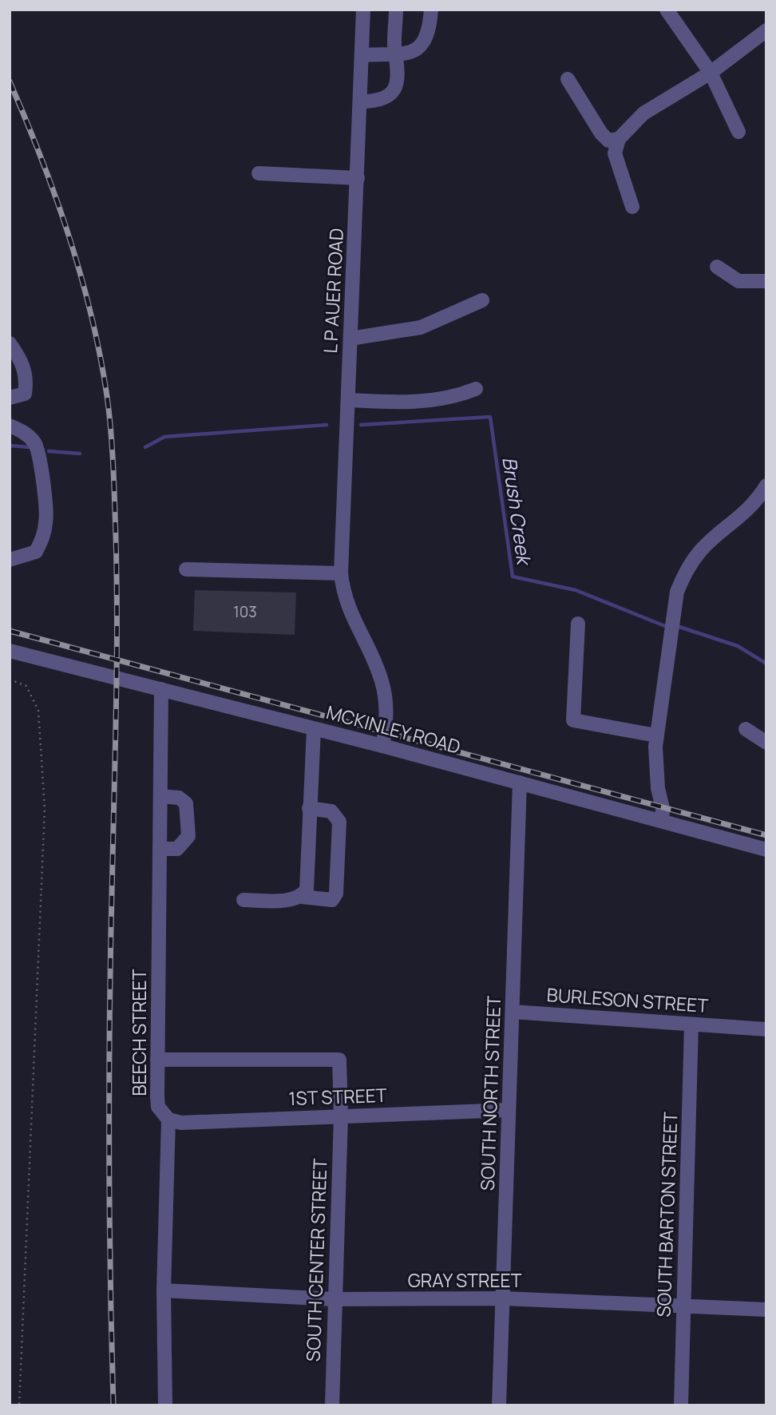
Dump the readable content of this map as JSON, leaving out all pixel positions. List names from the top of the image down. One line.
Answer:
{"streets":{"street":["L P AUER ROAD","MCKINLEY ROAD","BURLESON STREET","BEECH STREET","SOUTH NORTH STREET","1ST STREET","SOUTH BARTON STREET","SOUTH CENTER STREET","GRAY STREET"]},"crossings":[["L P AUER ROAD","MCKINLEY ROAD"],["MCKINLEY ROAD","BEECH STREET"],["MCKINLEY ROAD","SOUTH NORTH STREET"],["BURLESON STREET","SOUTH NORTH STREET"],["BURLESON STREET","SOUTH BARTON STREET"],["BEECH STREET","1ST STREET"],["BEECH STREET","SOUTH CENTER STREET"],["BEECH STREET","GRAY STREET"],["SOUTH NORTH STREET","1ST STREET"],["SOUTH NORTH STREET","GRAY STREET"],["1ST STREET","SOUTH CENTER STREET"],["SOUTH BARTON STREET","GRAY STREET"],["SOUTH CENTER STREET","GRAY STREET"]],"water":["Brush Creek"],"house_numbers":["103"]}
